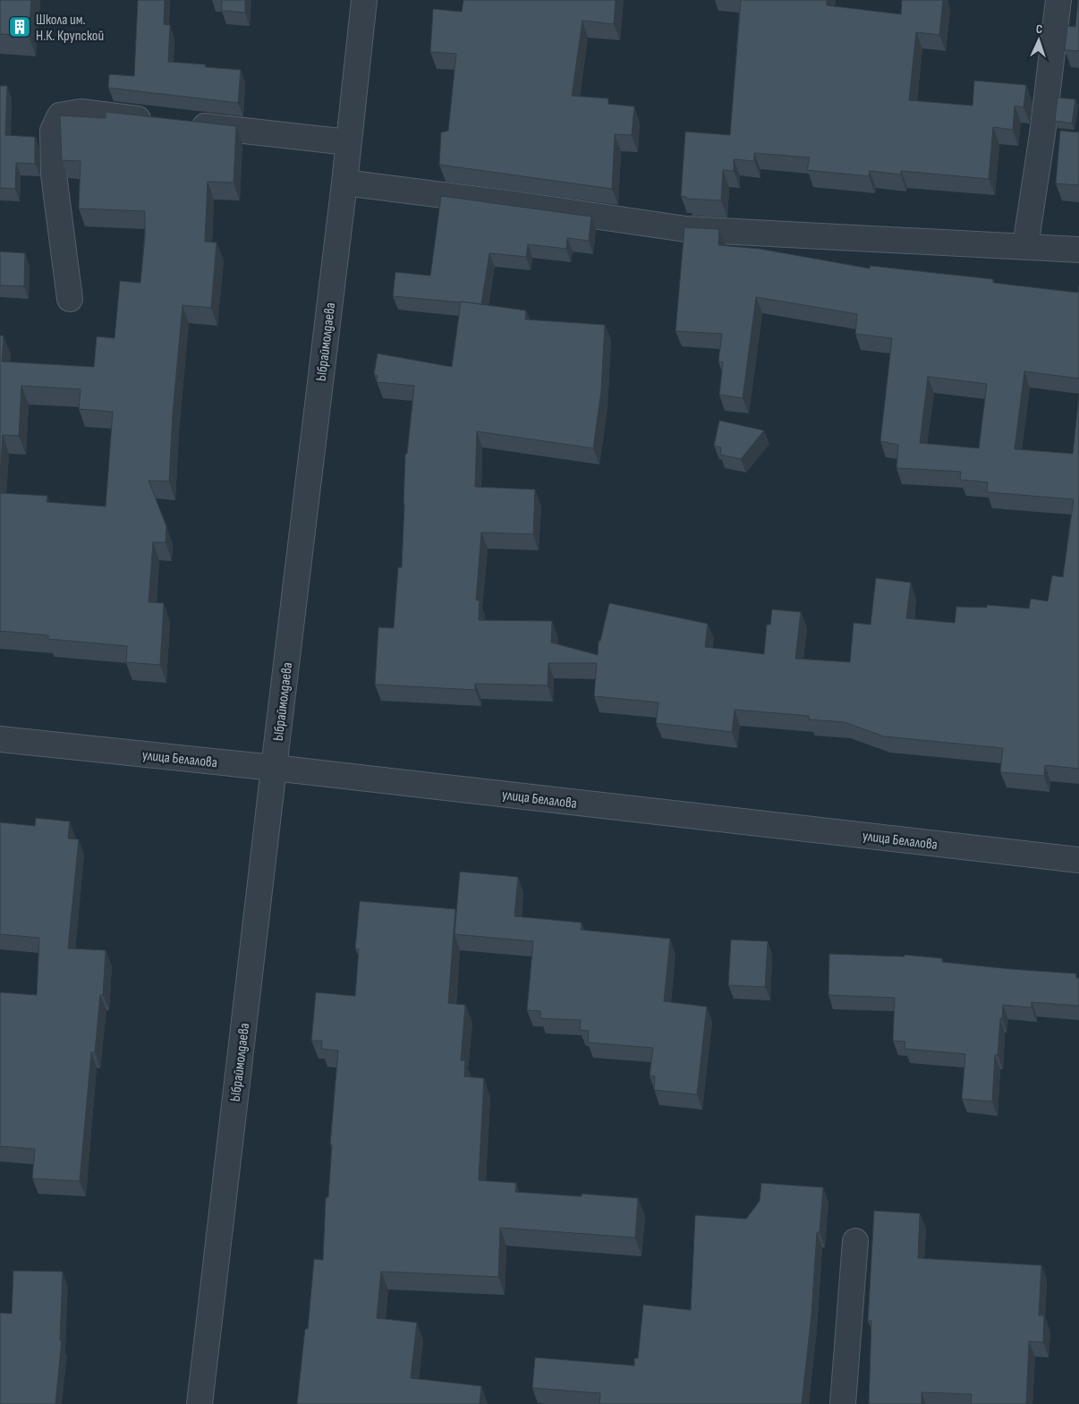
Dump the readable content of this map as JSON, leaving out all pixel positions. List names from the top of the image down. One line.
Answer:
{"streets":{"street":["Ыбраймолдаева","улица Белалова"]},"crossings":[["Ыбраймолдаева","улица Белалова"]],"places":{"building":["Школа им. Н.К. Крупской"]},"north":"top"}
